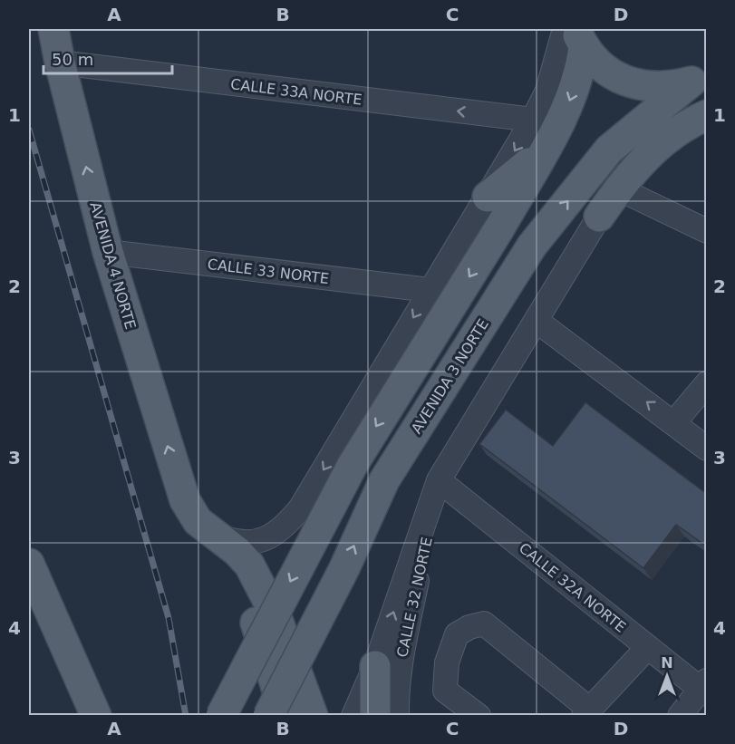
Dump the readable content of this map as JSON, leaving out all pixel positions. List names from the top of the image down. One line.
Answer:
{"streets":{"main road":["AVENIDA 4 NORTE","AVENIDA 3 NORTE"],"street":["CALLE 33A NORTE","CALLE 33 NORTE","CALLE 32A NORTE","CALLE 32 NORTE"]},"crossings":[["CALLE 33A NORTE","AVENIDA 4 NORTE"],["AVENIDA 4 NORTE","CALLE 33 NORTE"],["CALLE 32A NORTE","CALLE 32 NORTE"]],"one_way":["CALLE 33A NORTE","AVENIDA 4 NORTE"],"scale_bar":"50 m","north":"top","grid":{"columns":["A","B","C","D"],"rows":["1","2","3","4"]}}
